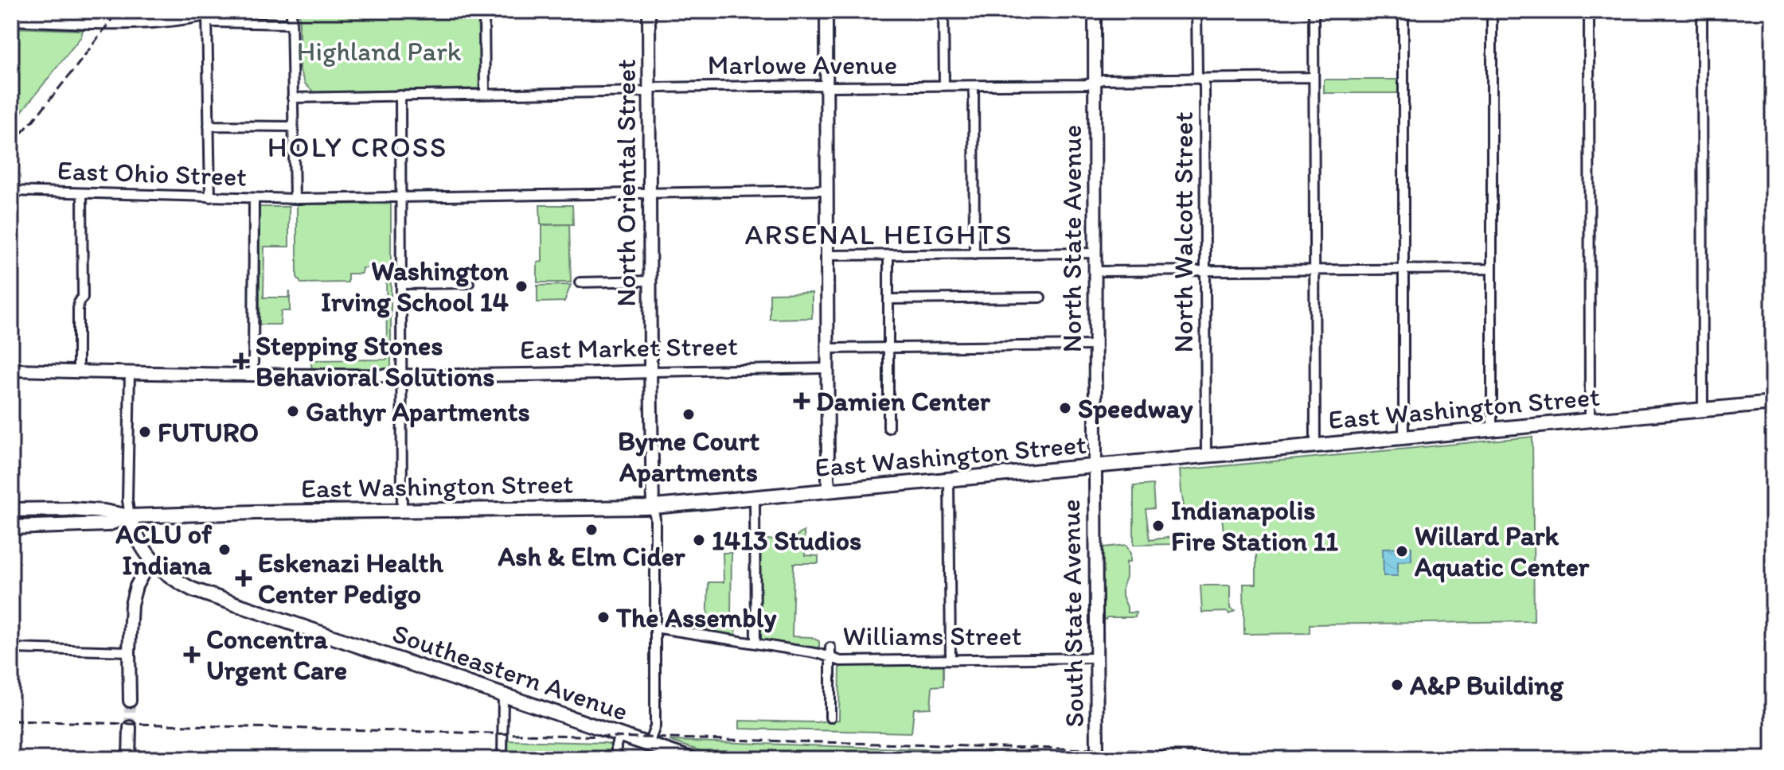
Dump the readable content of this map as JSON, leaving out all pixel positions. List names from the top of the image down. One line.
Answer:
{"streets":{"main road":["East Washington Street","Southeastern Avenue"],"street":["Marlowe Avenue","East Ohio Street","North Oriental Street","North Walcott Street","North State Avenue","East Market Street","South State Avenue","Williams Street"]},"crossings":[["Marlowe Avenue","North Oriental Street"],["Marlowe Avenue","North Walcott Street"],["Marlowe Avenue","North State Avenue"],["East Ohio Street","North Oriental Street"],["North Oriental Street","East Market Street"],["North Oriental Street","East Washington Street"],["North Walcott Street","East Washington Street"],["North State Avenue","East Washington Street"],["North State Avenue","South State Avenue"],["East Washington Street","South State Avenue"],["East Washington Street","Southeastern Avenue"],["South State Avenue","Williams Street"]],"districts":["HOLY CROSS","ARSENAL HEIGHTS"],"parks":["Highland Park"],"places":{"other":["Washington Irving School 14","Speedway","Gathyr Apartments","Byrne Court Apartments","FUTURO","Indianapolis Fire Station 11","Ash & Elm Cider","1413 Studios","ACLU of Indiana","Willard Park Aquatic Center","The Assembly","A&P Building"],"health":["Stepping Stones Behavioral Solutions","Damien Center","Eskenazi Health Center Pedigo","Concentra Urgent Care"]}}
